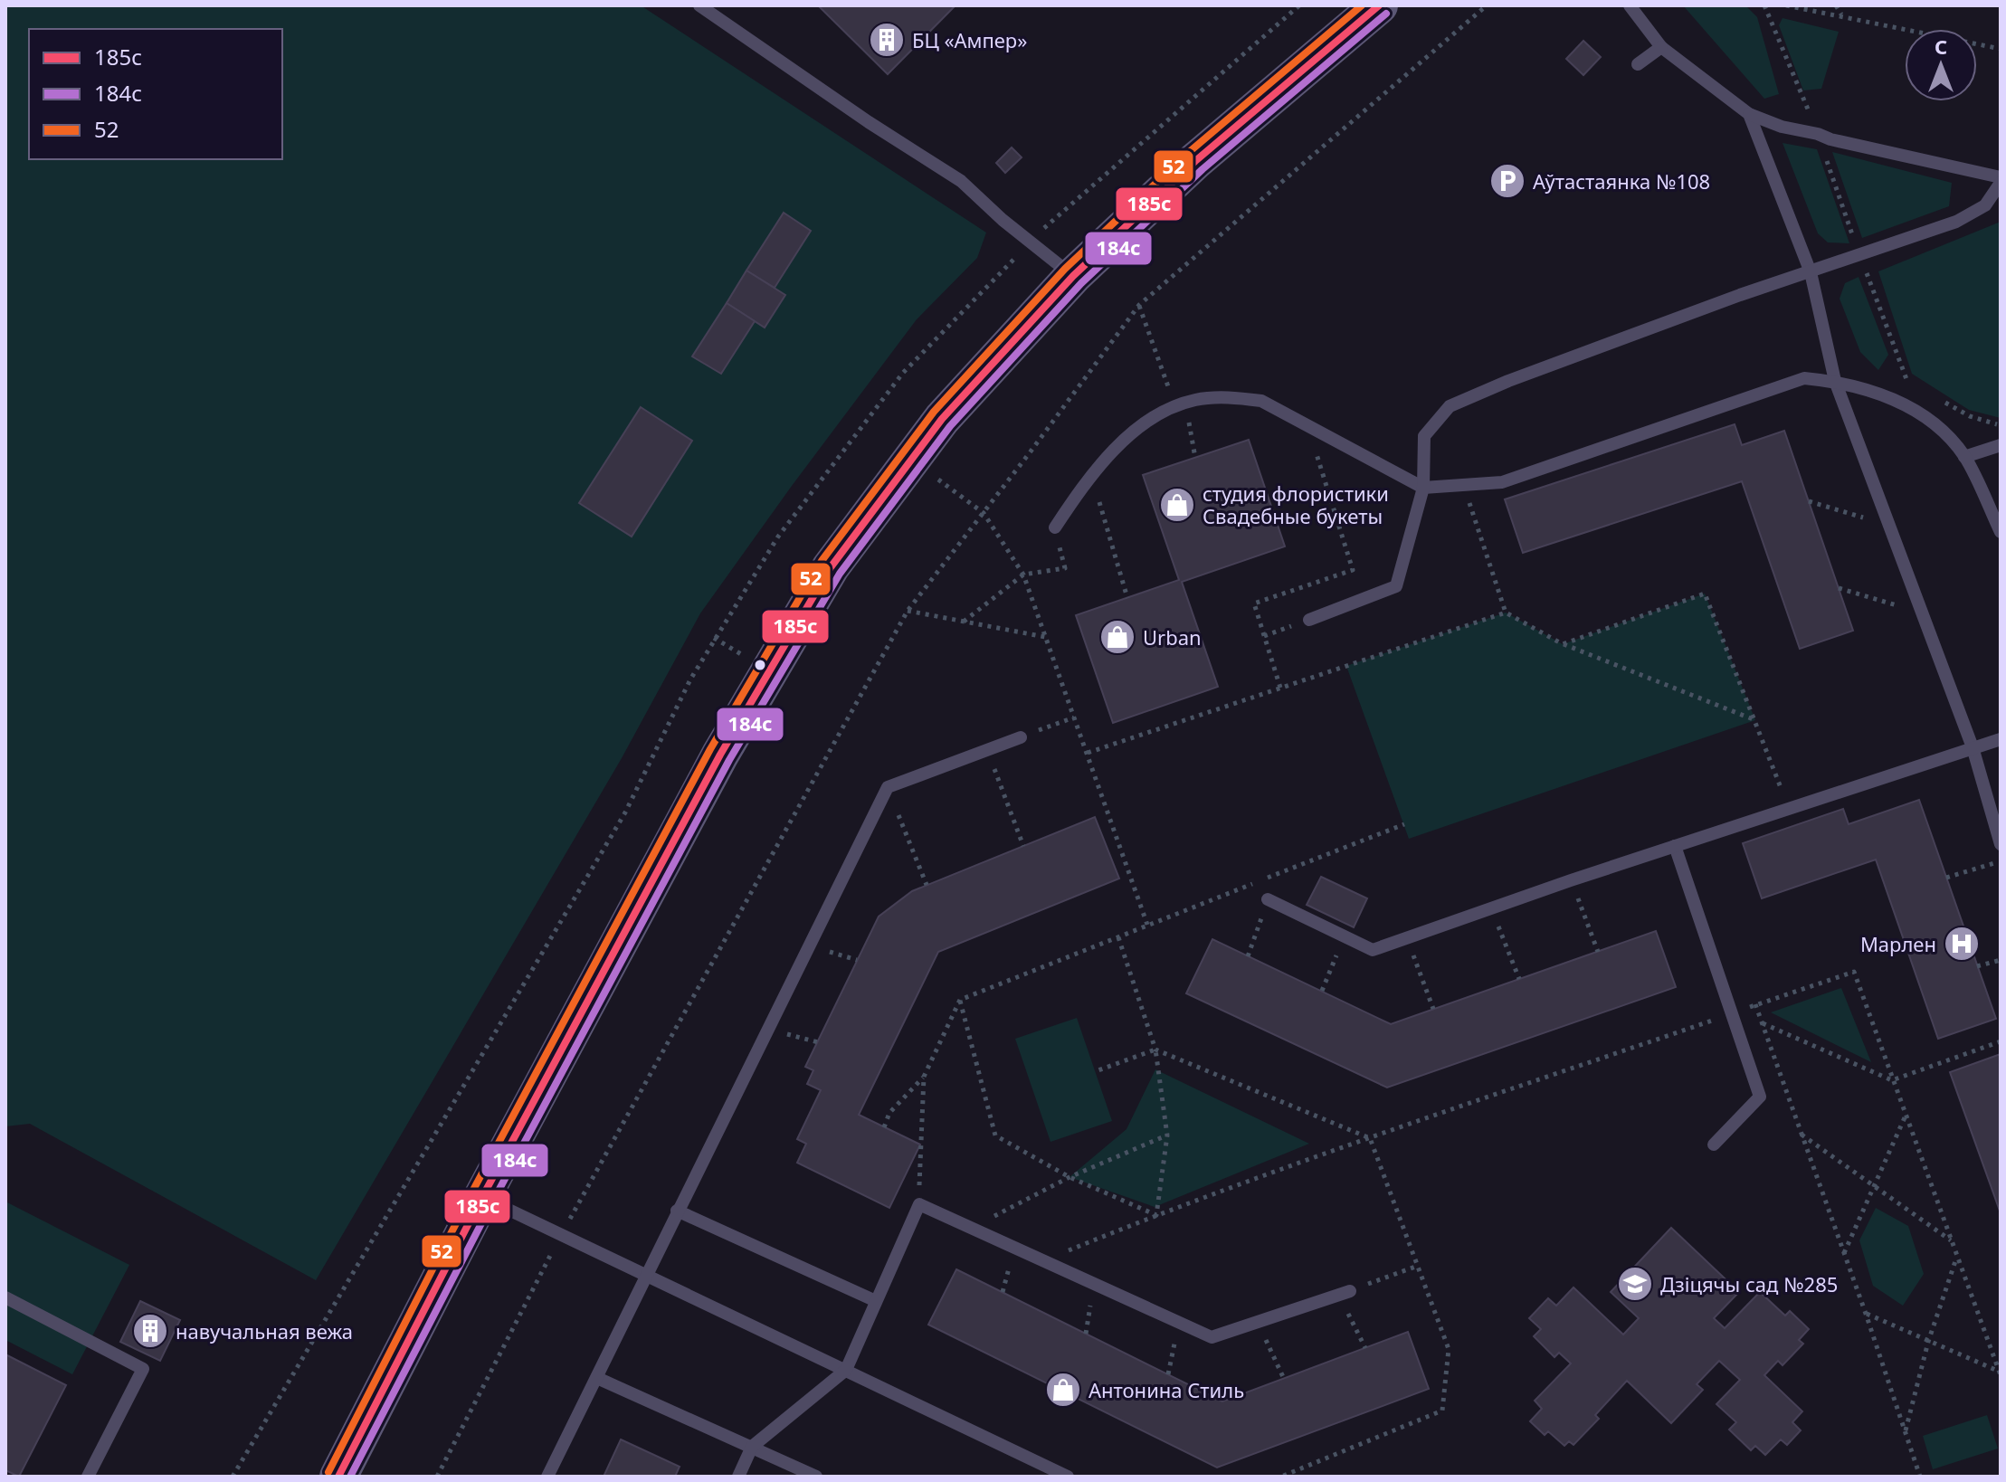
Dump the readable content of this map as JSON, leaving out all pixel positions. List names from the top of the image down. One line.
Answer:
{"places":{"building":["БЦ «Ампер»","навучальная вежа"],"parking":["Аўтастаянка №108"],"shop":["студия флористики Свадебные букеты","Urban","Антонина Стиль"],"hospital":["Марлен"],"school or university":["Дзіцячы сад №285"]},"lines":["transit line 185с","transit line 52","transit line 184с"],"legend":["185с","184с","52"],"north":"top"}
